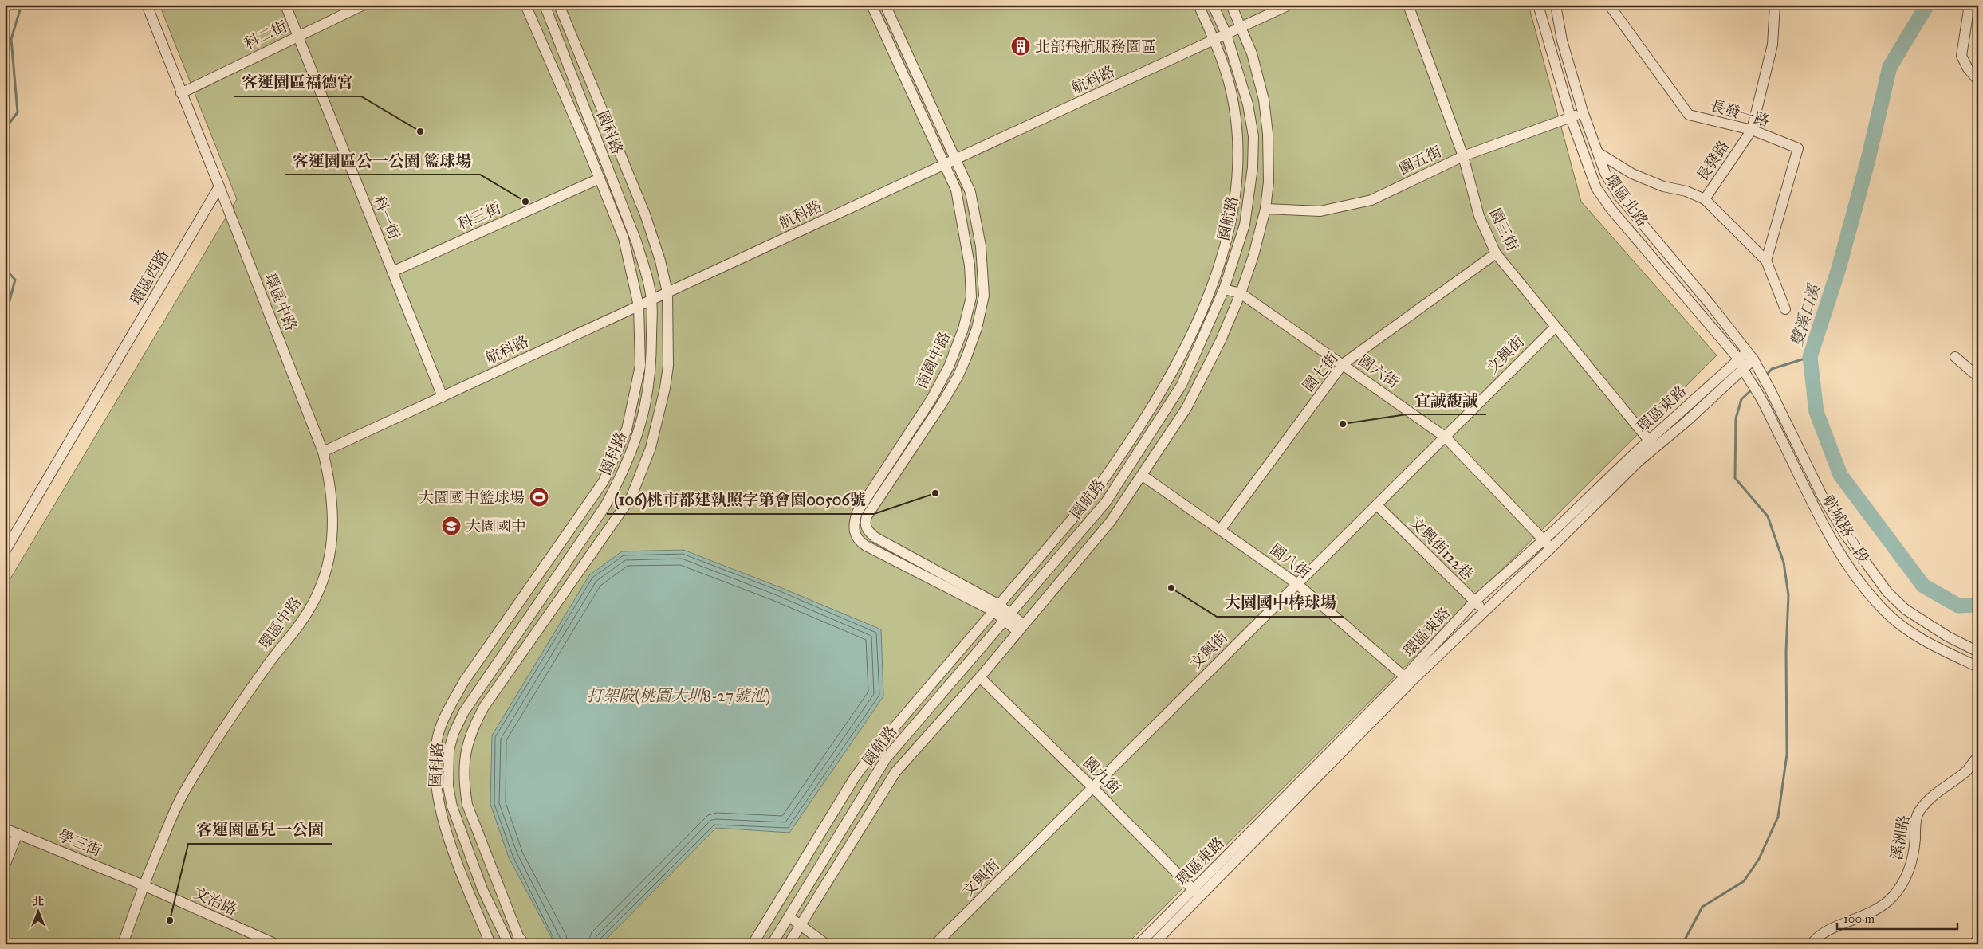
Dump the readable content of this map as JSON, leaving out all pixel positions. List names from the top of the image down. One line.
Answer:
{"streets":{"street":["科二街","航科路","長發一路","園科路","園五街","長發路","環區北路","科三街","科一街","園航路","園三街","環區西路","環區中路","文興街","南園中路","園六街","園七街","環區東路","航城路二段","文興街122巷","園八街","園九街","溪洲路","學三街","文治路"]},"crossings":[["科二街","科一街"],["航科路","園科路"],["航科路","科一街"],["航科路","園航路"],["航科路","環區中路"],["航科路","南園中路"],["長發一路","長發路"],["園五街","環區北路"],["園五街","園三街"],["環區北路","環區東路"],["環區北路","航城路二段"],["科三街","科一街"],["園航路","南園中路"],["園航路","園六街"],["園三街","文興街"],["園三街","園七街"],["園三街","環區東路"],["環區西路","環區中路"],["環區中路","學三街"],["環區中路","文治路"],["文興街","園六街"],["文興街","文興街122巷"],["文興街","園八街"],["文興街","園九街"],["園六街","園七街"],["園六街","環區東路"],["園七街","園八街"],["環區東路","航城路二段"],["環區東路","文興街122巷"],["環區東路","園八街"],["環區東路","園九街"],["學三街","文治路"]],"water":["雙溪口溪","打架陂(桃園大圳8-27號池)"],"places":{"building":["北部飛航服務園區"],"other":["客運園區福德宮","客運園區公一公園 籃球場","宜誠馥誠","(106)桃市都建執照字第會園00506號","大園國中棒球場","客運園區兒一公園"],"sports":["大園國中籃球場"],"school or university":["大園國中"]},"scale_bar":"100 m","north":"top"}
